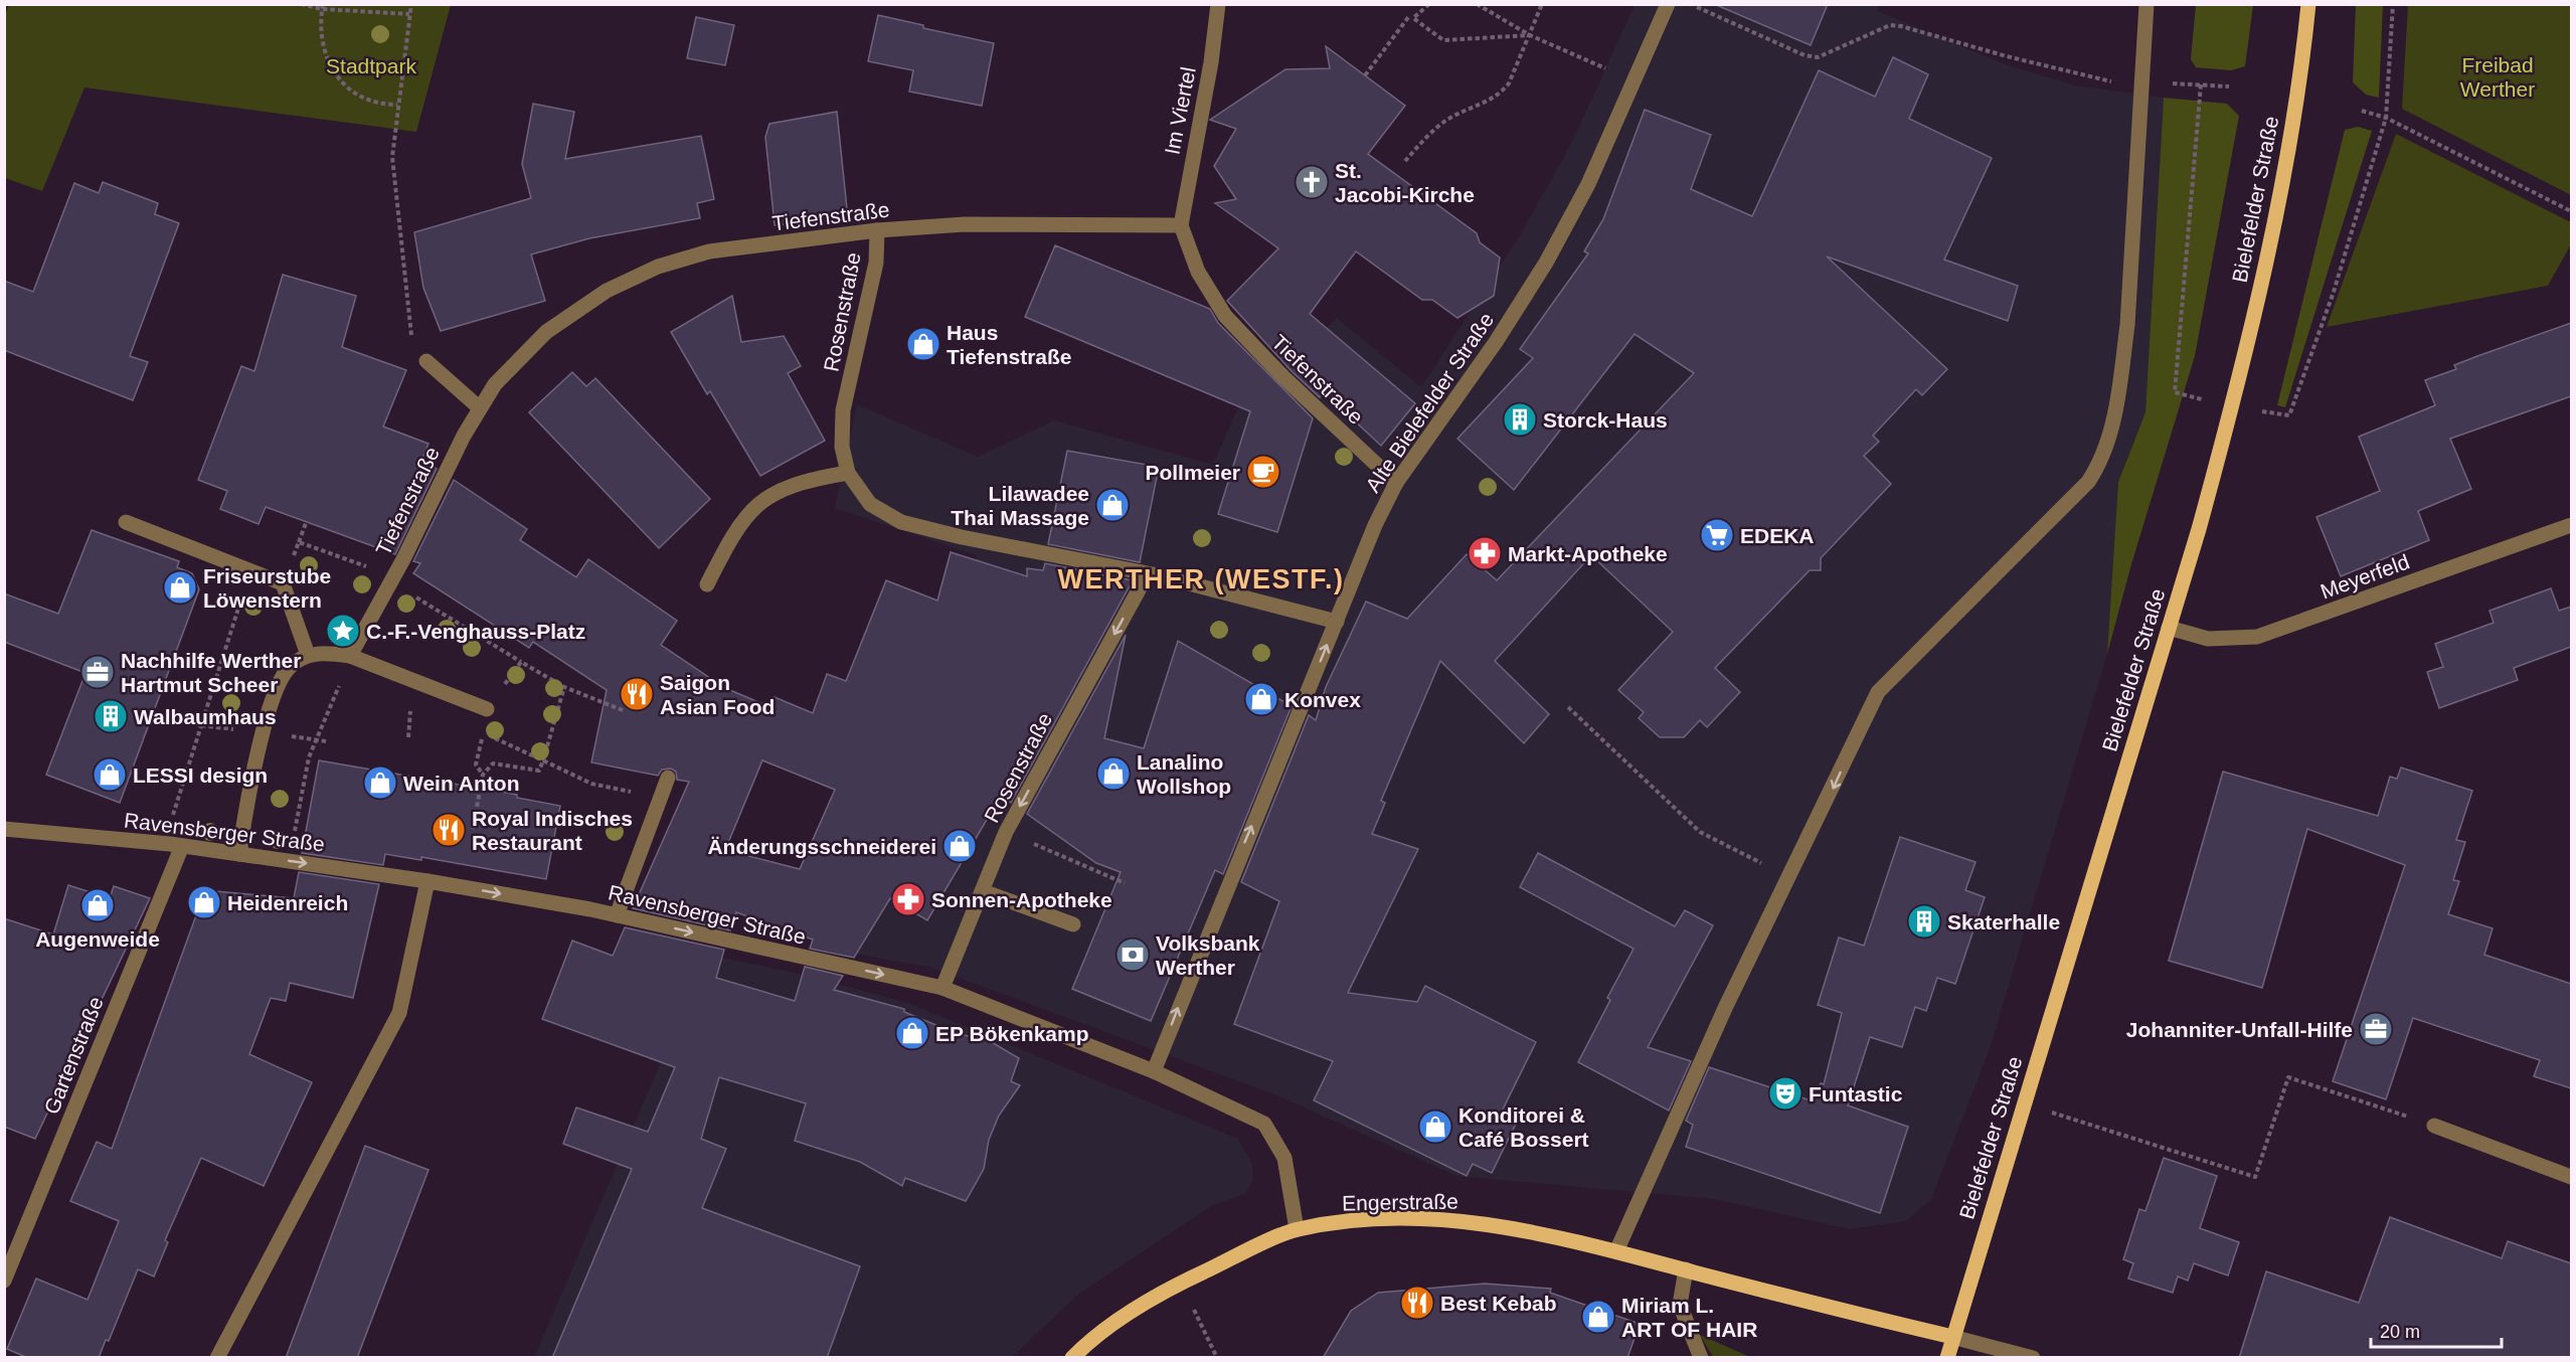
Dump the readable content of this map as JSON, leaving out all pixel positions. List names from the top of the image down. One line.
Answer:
{"streets":{"main road":["Bielefelder Straße","Engerstraße"],"street":["Im Viertel","Tiefenstraße","Rosenstraße","Alte Bielefelder Straße","Meyerfeld","Ravensberger Straße","Gartenstraße"]},"crossings":[["Im Viertel","Tiefenstraße"],["Bielefelder Straße","Meyerfeld"],["Bielefelder Straße","Engerstraße"],["Tiefenstraße","Rosenstraße"],["Tiefenstraße","Alte Bielefelder Straße"],["Rosenstraße","Alte Bielefelder Straße"],["Rosenstraße","Ravensberger Straße"],["Alte Bielefelder Straße","Ravensberger Straße"],["Ravensberger Straße","Gartenstraße"],["Ravensberger Straße","Engerstraße"]],"one_way":["Alte Bielefelder Straße","Ravensberger Straße"],"districts":["WERTHER (WESTF.)"],"parks":["Freibad Werther","Stadtpark"],"places":{"church":["St. Jacobi-Kirche"],"shop":["Haus Tiefenstraße","Lilawadee Thai Massage","Friseurstube Löwenstern","Konvex","Lanalino Wollshop","LESSI design","Wein Anton","Änderungsschneiderei","Heidenreich","Augenweide","EP Bökenkamp","Konditorei & Café Bossert","Miriam L. ART OF HAIR"],"building":["Storck-Haus","Walbaumhaus","Skaterhalle"],"cafe":["Pollmeier"],"supermarket":["EDEKA"],"pharmacy":["Markt-Apotheke","Sonnen-Apotheke"],"place":["C.-F.-Venghauss-Platz"],"office":["Nachhilfe Werther Hartmut Scheer","Johanniter-Unfall-Hilfe"],"restaurant":["Saigon Asian Food","Royal Indisches Restaurant","Best Kebab"],"bank":["Volksbank Werther"],"theatre":["Funtastic"]},"scale_bar":"20 m"}
